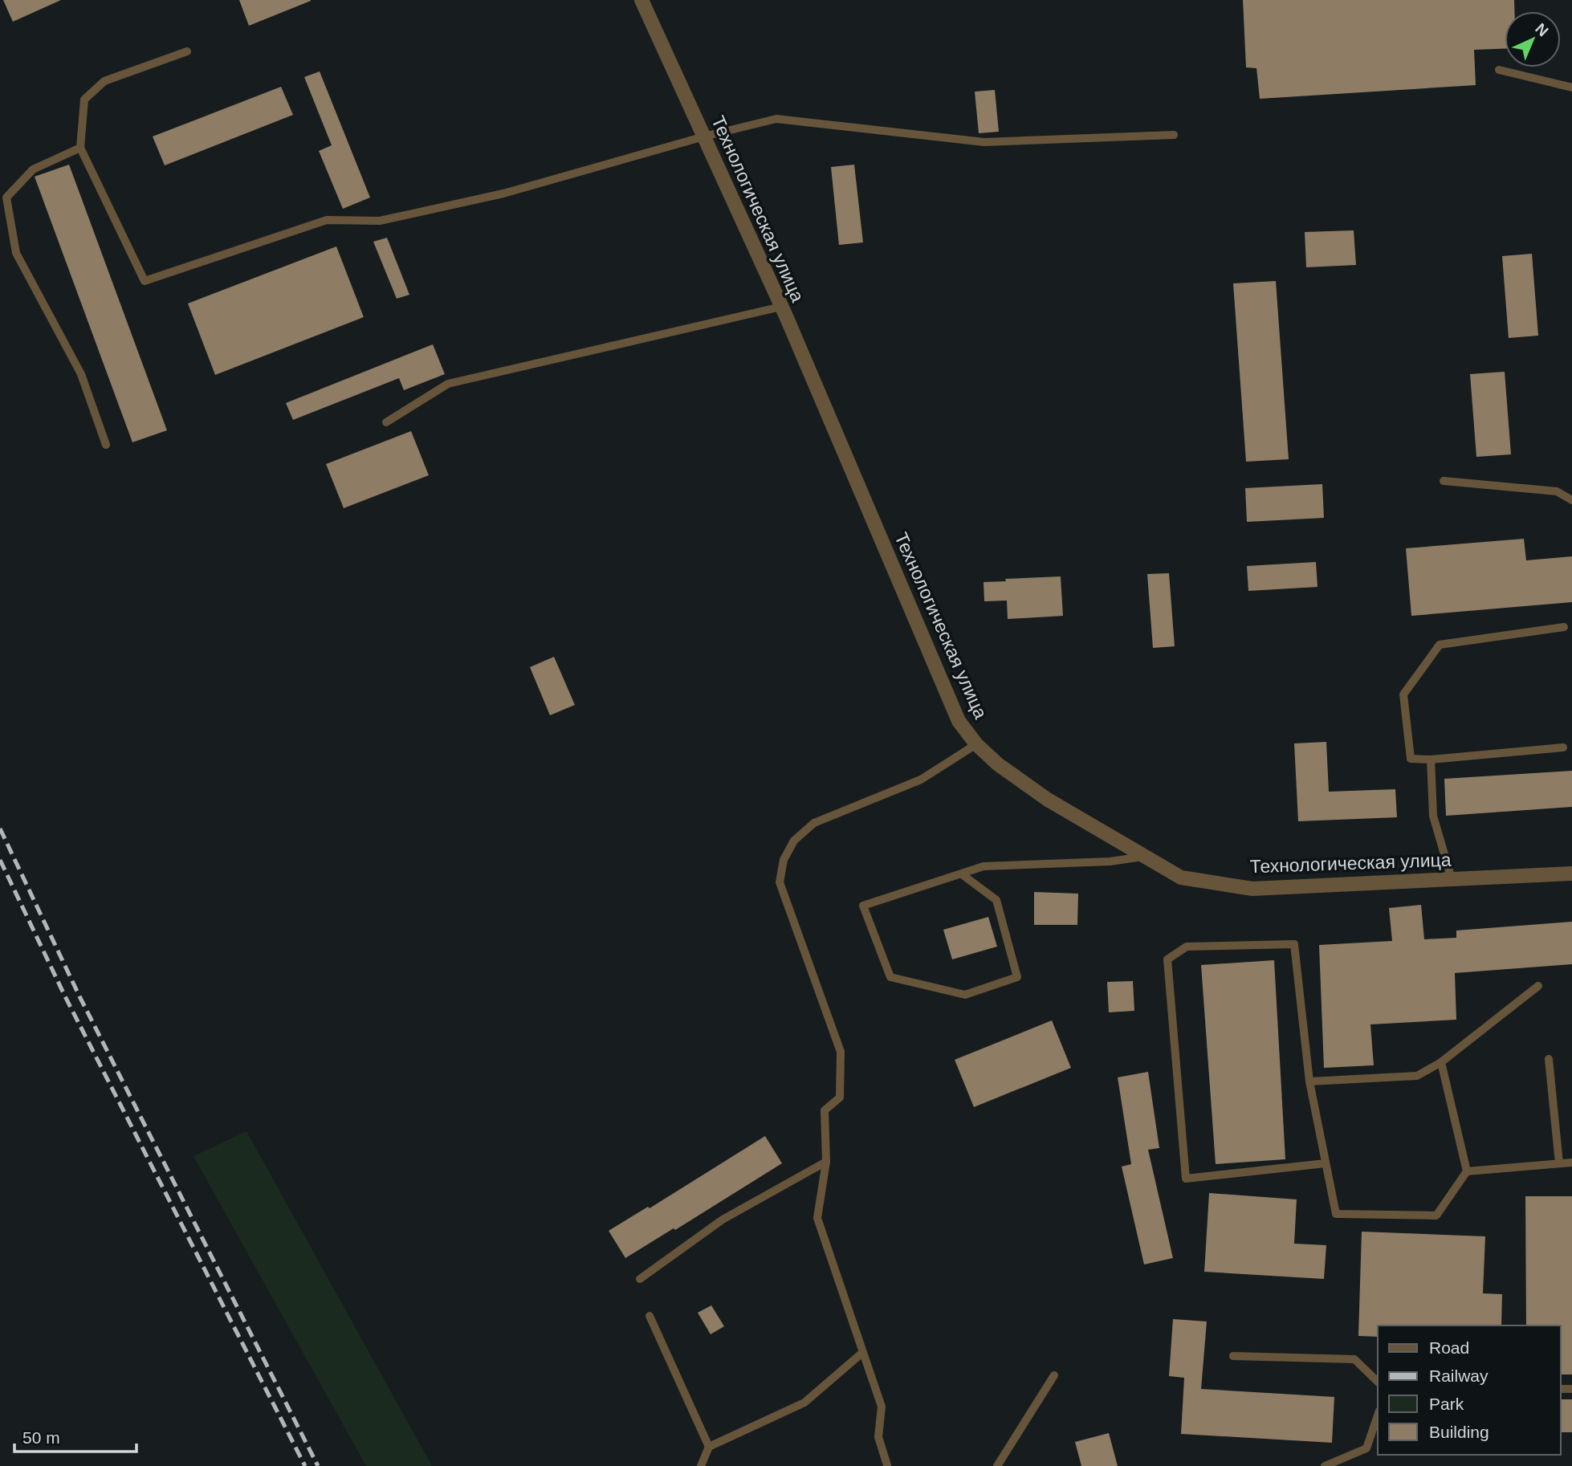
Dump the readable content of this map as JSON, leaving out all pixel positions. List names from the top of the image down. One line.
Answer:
{"streets":{"street":["Технологическая улица"]},"legend":["Road","Railway","Park","Building"],"scale_bar":"50 m","north":"top right"}
